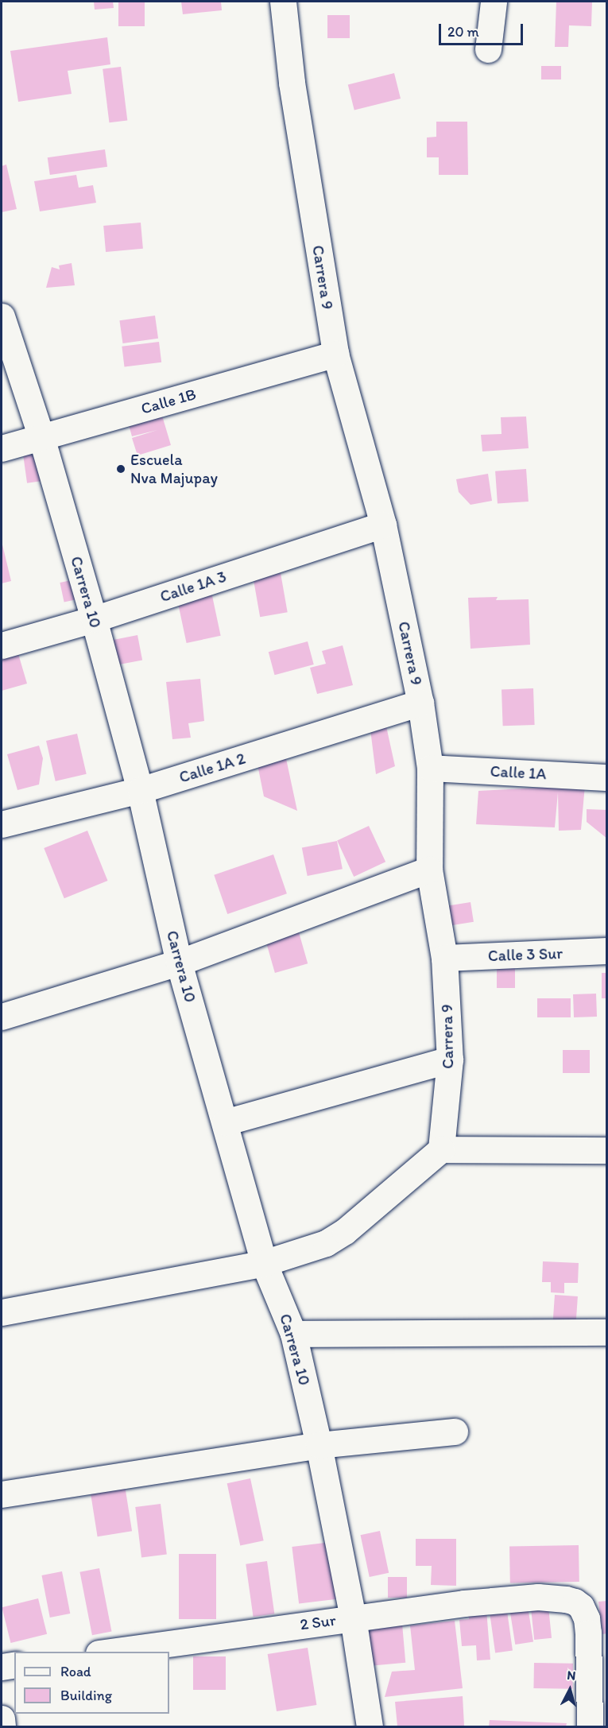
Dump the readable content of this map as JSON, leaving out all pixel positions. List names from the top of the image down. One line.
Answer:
{"streets":{"street":["Carrera 9","Calle 1B","Calle 1A 3","Carrera 10","Calle 1A 2","Calle 1A","Calle 3 Sur","2 Sur"]},"crossings":[["Carrera 9","Calle 1B"],["Carrera 9","Calle 1A 3"],["Carrera 9","Calle 1A 2"],["Carrera 9","Calle 1A"],["Carrera 9","Calle 3 Sur"],["Calle 1B","Carrera 10"],["Calle 1A 3","Carrera 10"],["Carrera 10","Calle 1A 2"],["Carrera 10","2 Sur"]],"places":["Escuela Nva Majupay"],"legend":["Road","Building"],"scale_bar":"20 m","north":"top"}
